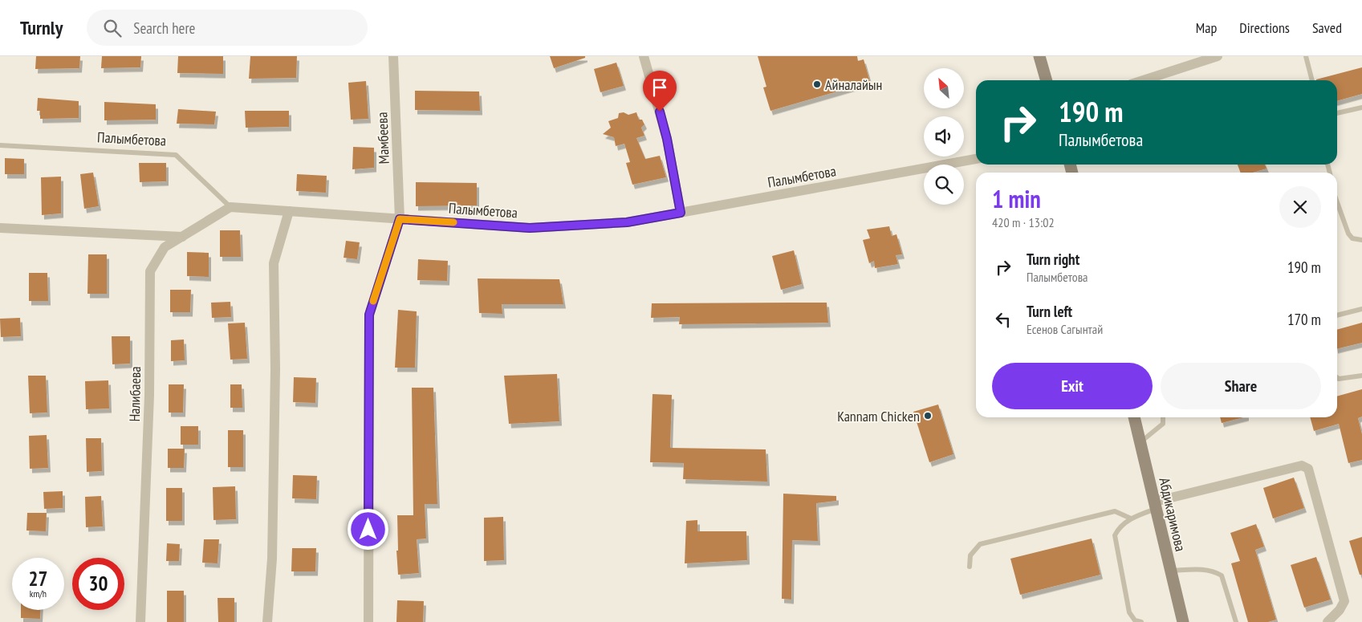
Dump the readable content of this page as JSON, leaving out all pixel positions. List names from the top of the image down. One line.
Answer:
{"streets":{"main road":["Абдикаримова"],"street":["Мамбеева","Палымбетова","Налибаева"]},"crossings":[["Мамбеева","Палымбетова"],["Палымбетова","Налибаева"]],"places":["Айналайын","Kannam Chicken"],"north":"top left","page":{"header":"Turnly","search":"Search here","nav":["Map","Directions","Saved"],"turn":["190 m","Палымбетова"],"heading":["1 min","420 m · 13:02"],"list":[{"name":"Turn right","note":"Палымбетова","value":"190 m"},{"name":"Turn left","note":"Есенов Сагынтай","value":"170 m"}],"buttons":["Exit","Share"],"speed":"27 km/h","limit":"30"}}
